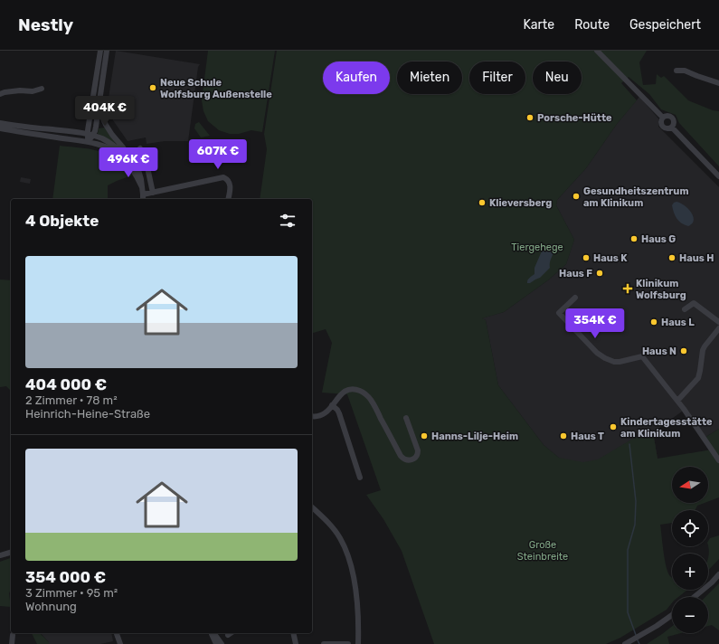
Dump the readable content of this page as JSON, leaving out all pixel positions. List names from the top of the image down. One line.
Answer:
{"parks":["Tiergehege","Große Steinbreite"],"places":{"other":["Neue Schule Wolfsburg Außenstelle","Porsche-Hütte","Gesundheitszentrum am Klinikum","Klieversberg","Haus G","Haus K","Haus H","Haus F","Haus L","Haus N","Kindertagesstätte am Klinikum","Hanns-Lilje-Heim","Haus T"],"health":["Klinikum Wolfsburg"]},"north":"left","page":{"header":"Nestly","nav":["Karte","Route","Gespeichert"],"chip":["Kaufen","Mieten","Filter","Neu"],"price":["404K €","607K €","496K €","354K €"],"heading":"4 Objekte","list":[{"name":"404 000 €","note":"2 Zimmer · 78 m² · Heinrich-Heine-Straße"},{"name":"354 000 €","note":"3 Zimmer · 95 m² · Wohnung"}],"map_buttons":["+","−"]}}
